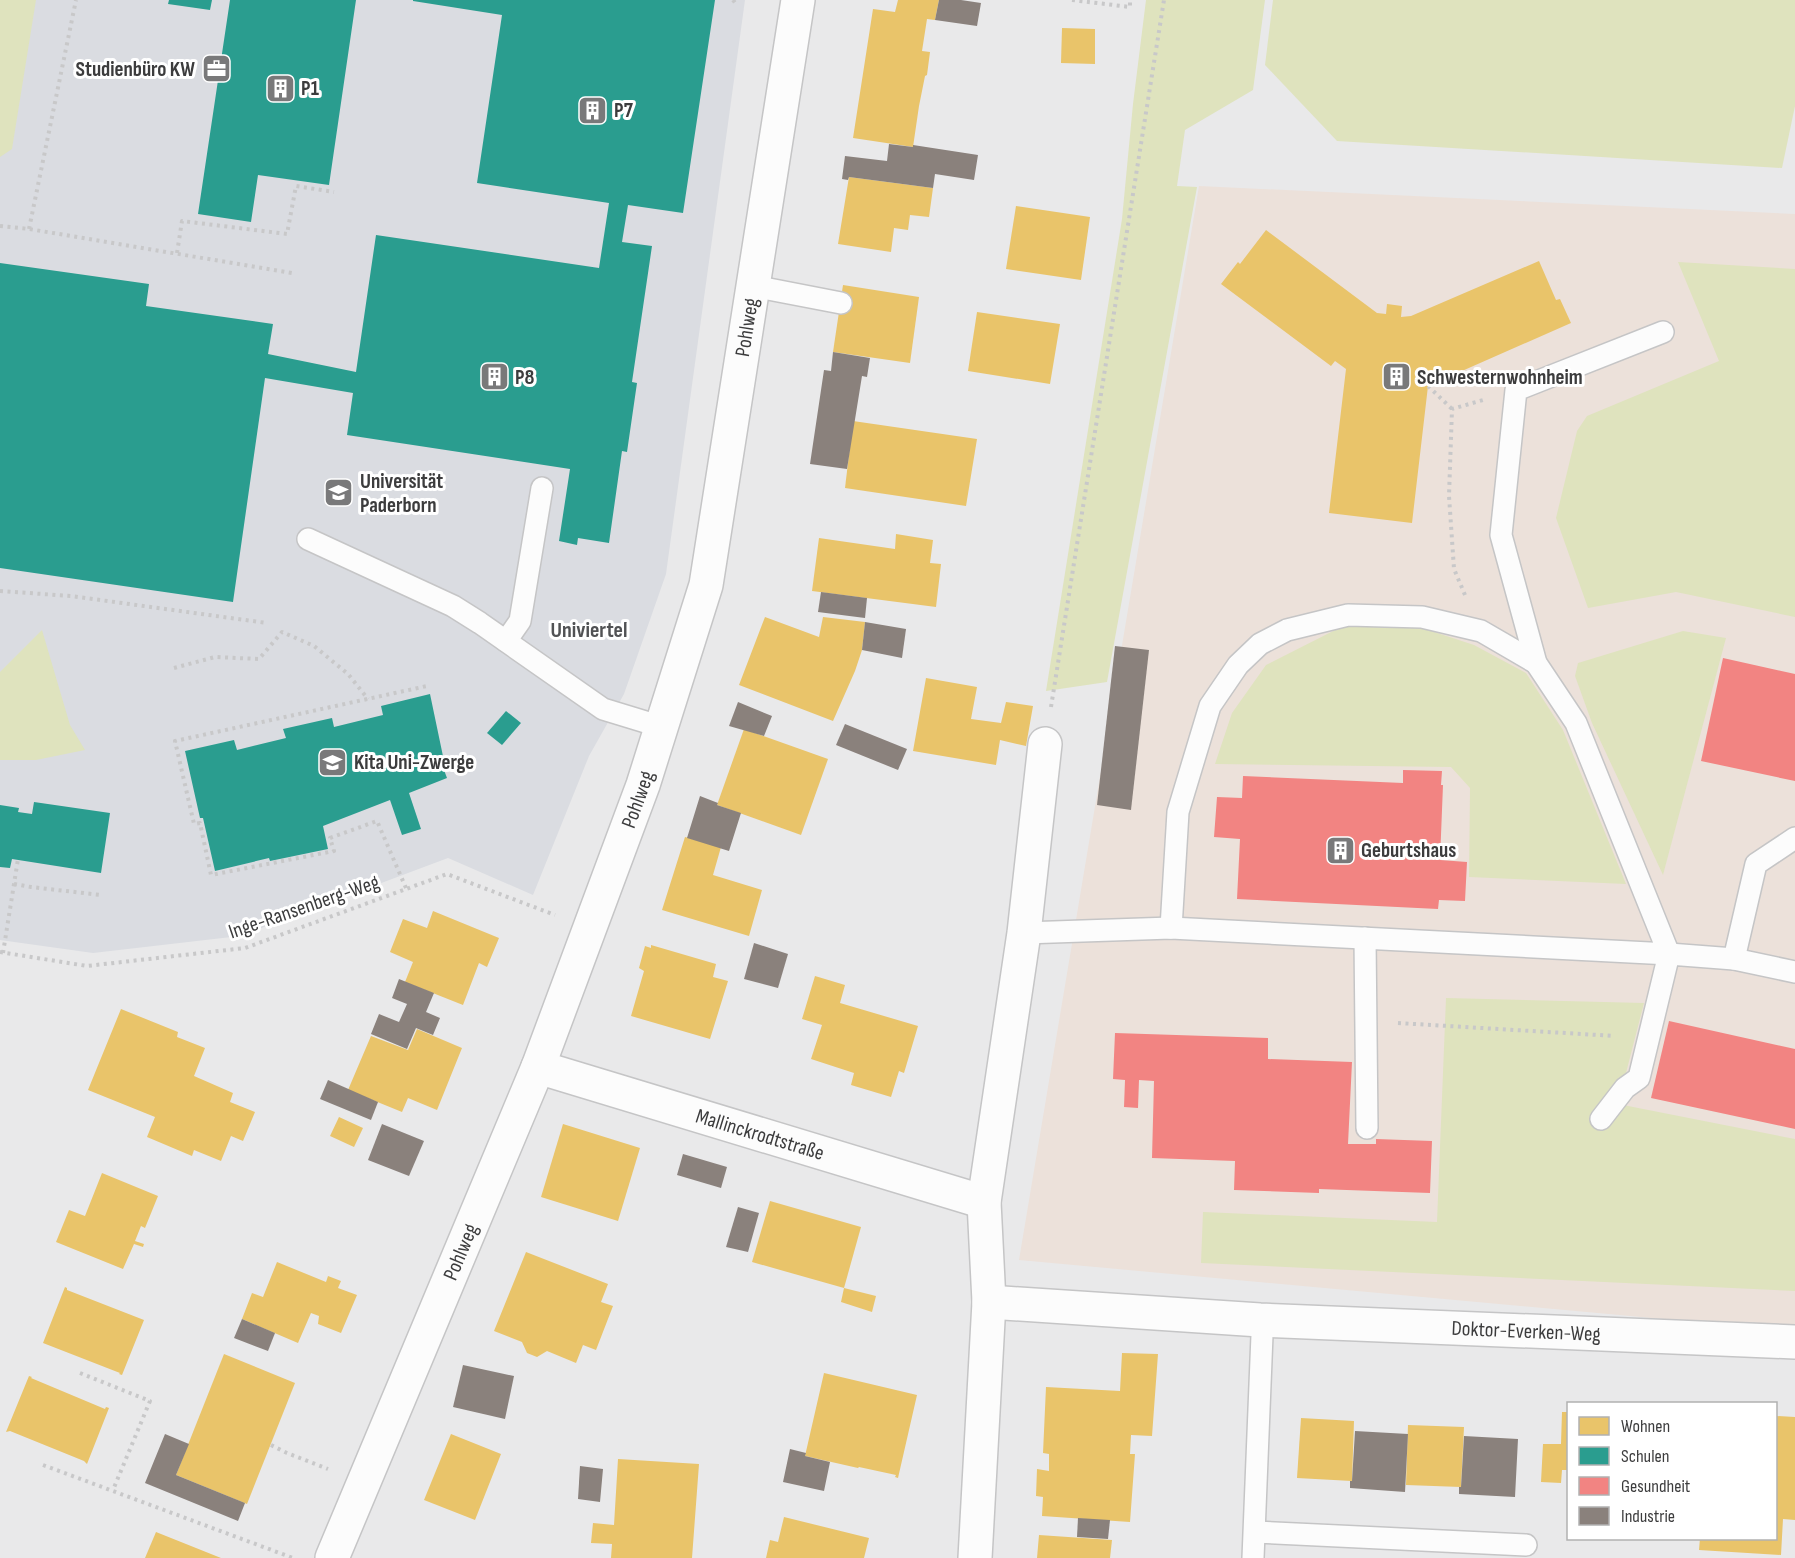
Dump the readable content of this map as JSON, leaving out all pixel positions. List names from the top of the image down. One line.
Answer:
{"streets":{"street":["Pohlweg","Mallinckrodtstraße","Doktor-Everken-Weg"],"path":["Inge-Ransenberg-Weg"]},"crossings":[["Pohlweg","Mallinckrodtstraße"]],"districts":["Univiertel"],"places":{"office":["Studienbüro KW"],"building":["P1","P7","P8","Schwesternwohnheim","Geburtshaus"],"school or university":["Universität Paderborn","Kita Uni-Zwerge"]},"legend":["Wohnen","Schulen","Gesundheit","Industrie"]}
